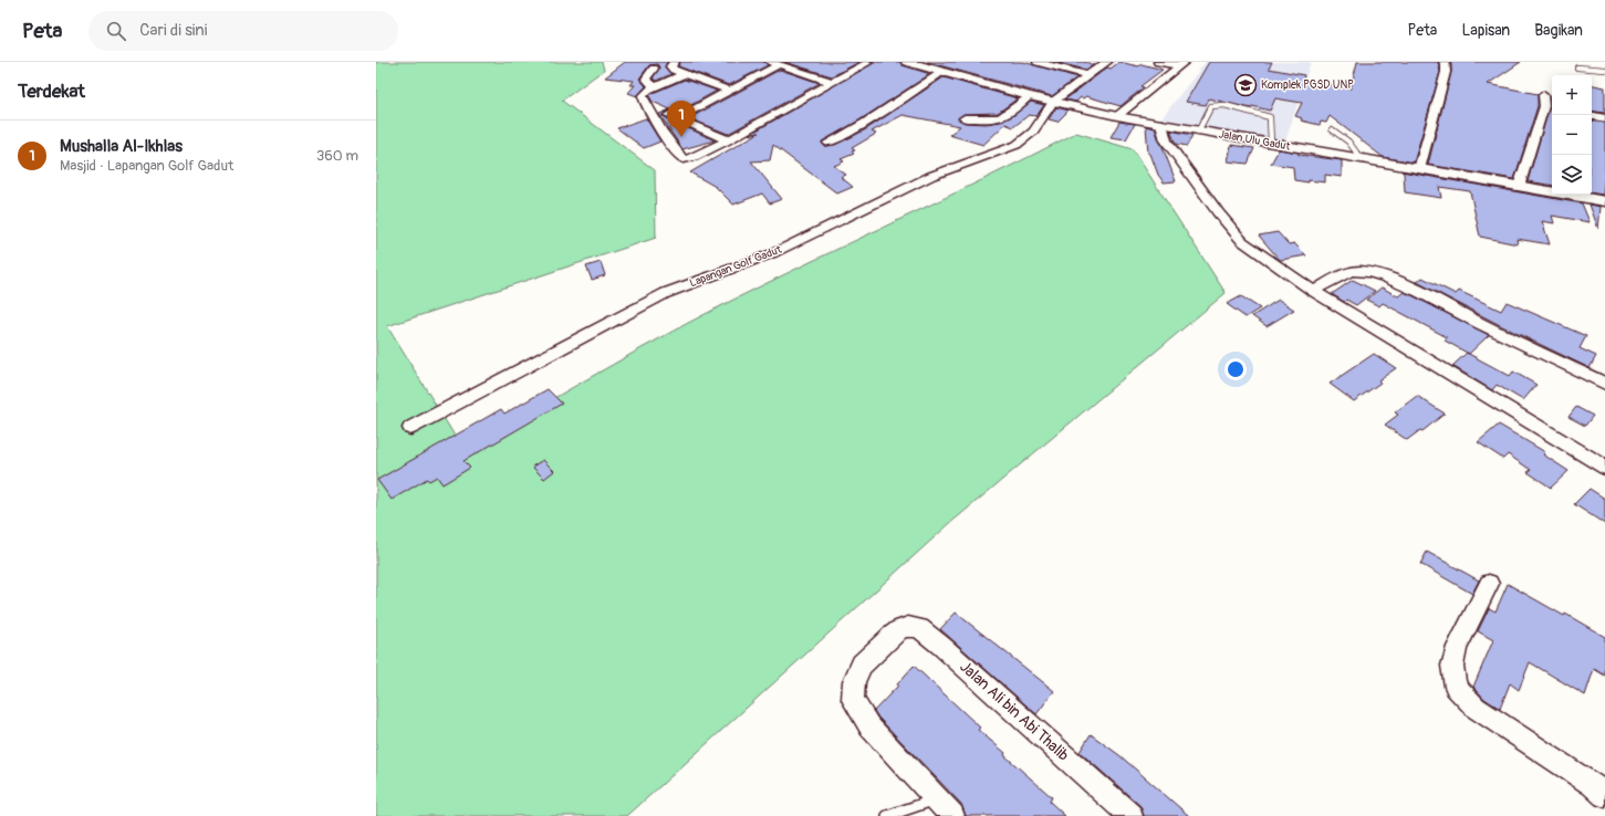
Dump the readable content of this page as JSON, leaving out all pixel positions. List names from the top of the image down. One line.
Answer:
{"streets":{"street":["Jalan Ulu Gadut","Lapangan Golf Gadut","Jalan Ali bin Abi Thalib"]},"crossings":[["Jalan Ulu Gadut","Lapangan Golf Gadut"]],"places":{"school or university":["Komplek PGSD UNP"]},"page":{"header":"Peta","search":"Cari di sini","nav":["Peta","Lapisan","Bagikan"],"heading":"Terdekat","map_buttons":["+","−"],"pins":"1","list":[{"mark":"1","name":"Mushalla Al-Ikhlas","note":"Masjid · Lapangan Golf Gadut","value":"360 m"}]}}
